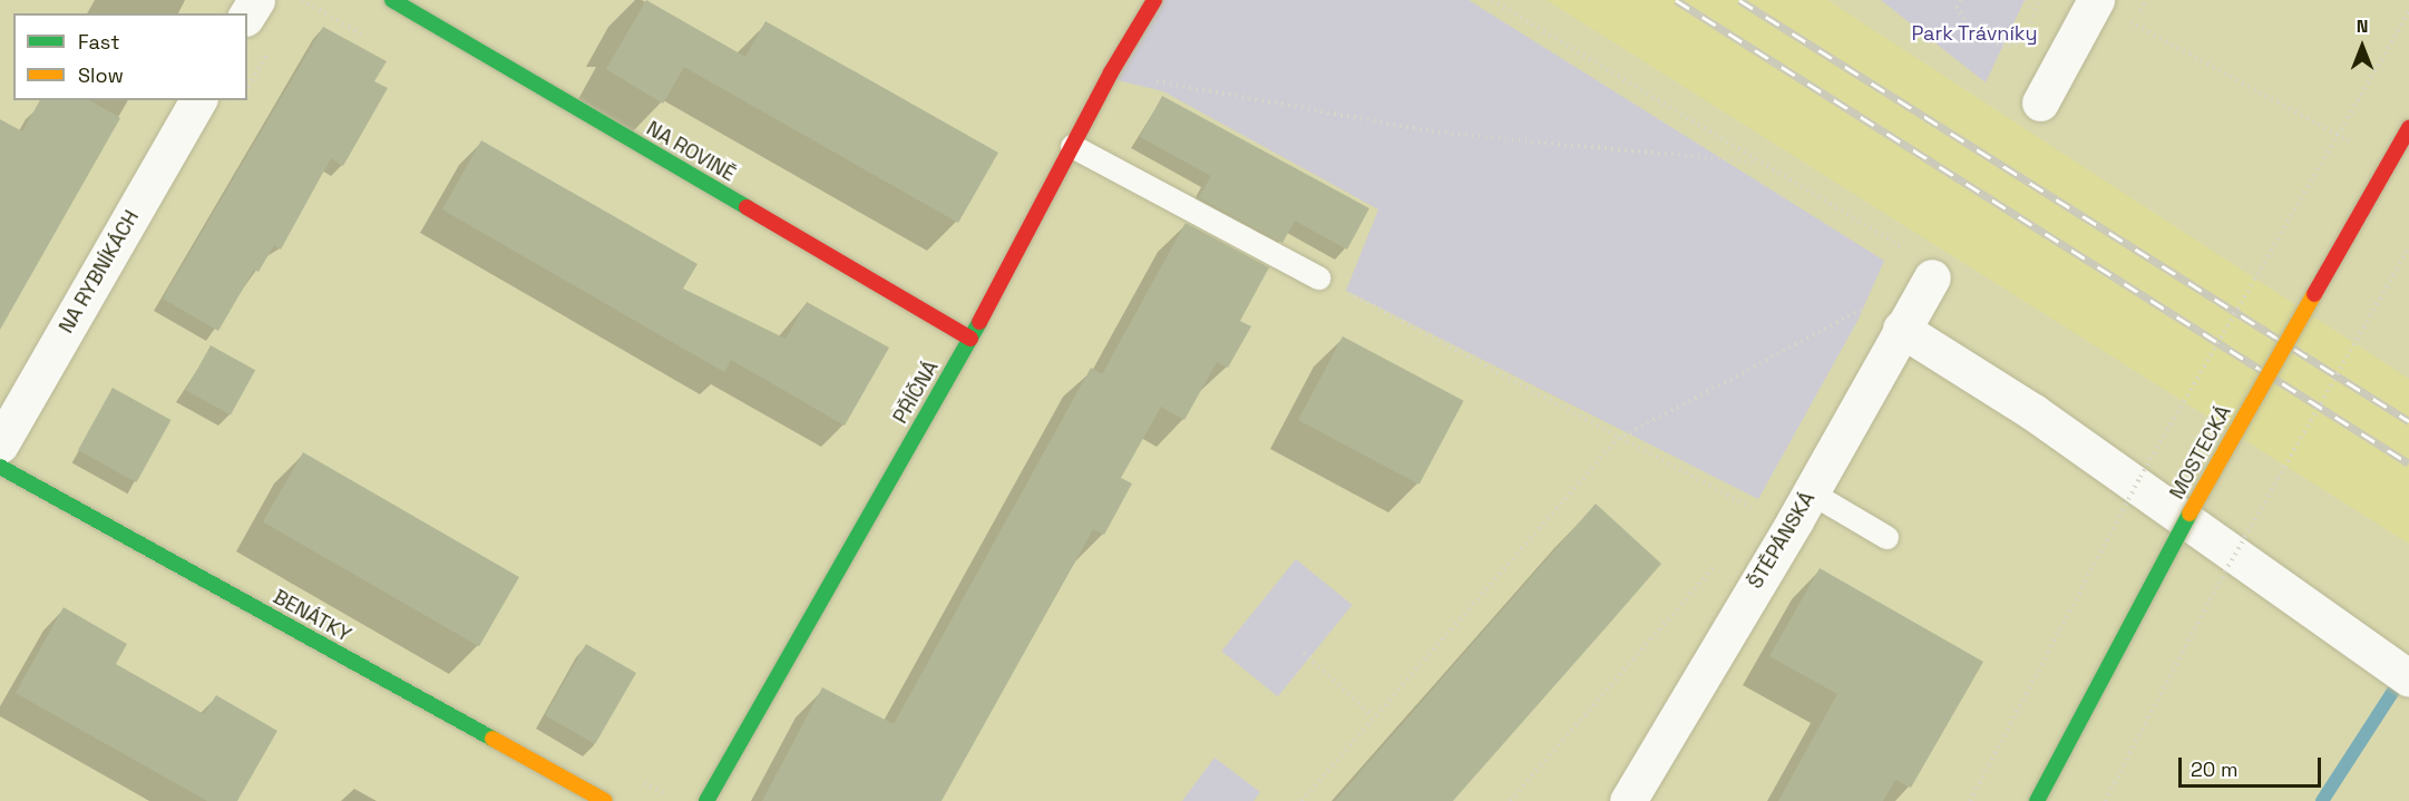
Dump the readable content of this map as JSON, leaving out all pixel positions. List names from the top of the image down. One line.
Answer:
{"streets":{"street":["NA ROVINĚ","NA RYBNÍKÁCH","PŘÍČNÁ","MOSTECKÁ","ŠTĚPÁNSKÁ","BENÁTKY"]},"crossings":[["NA ROVINĚ","PŘÍČNÁ"]],"parks":["Park Trávníky"],"legend":["Fast","Slow"],"scale_bar":"20 m","north":"top"}
